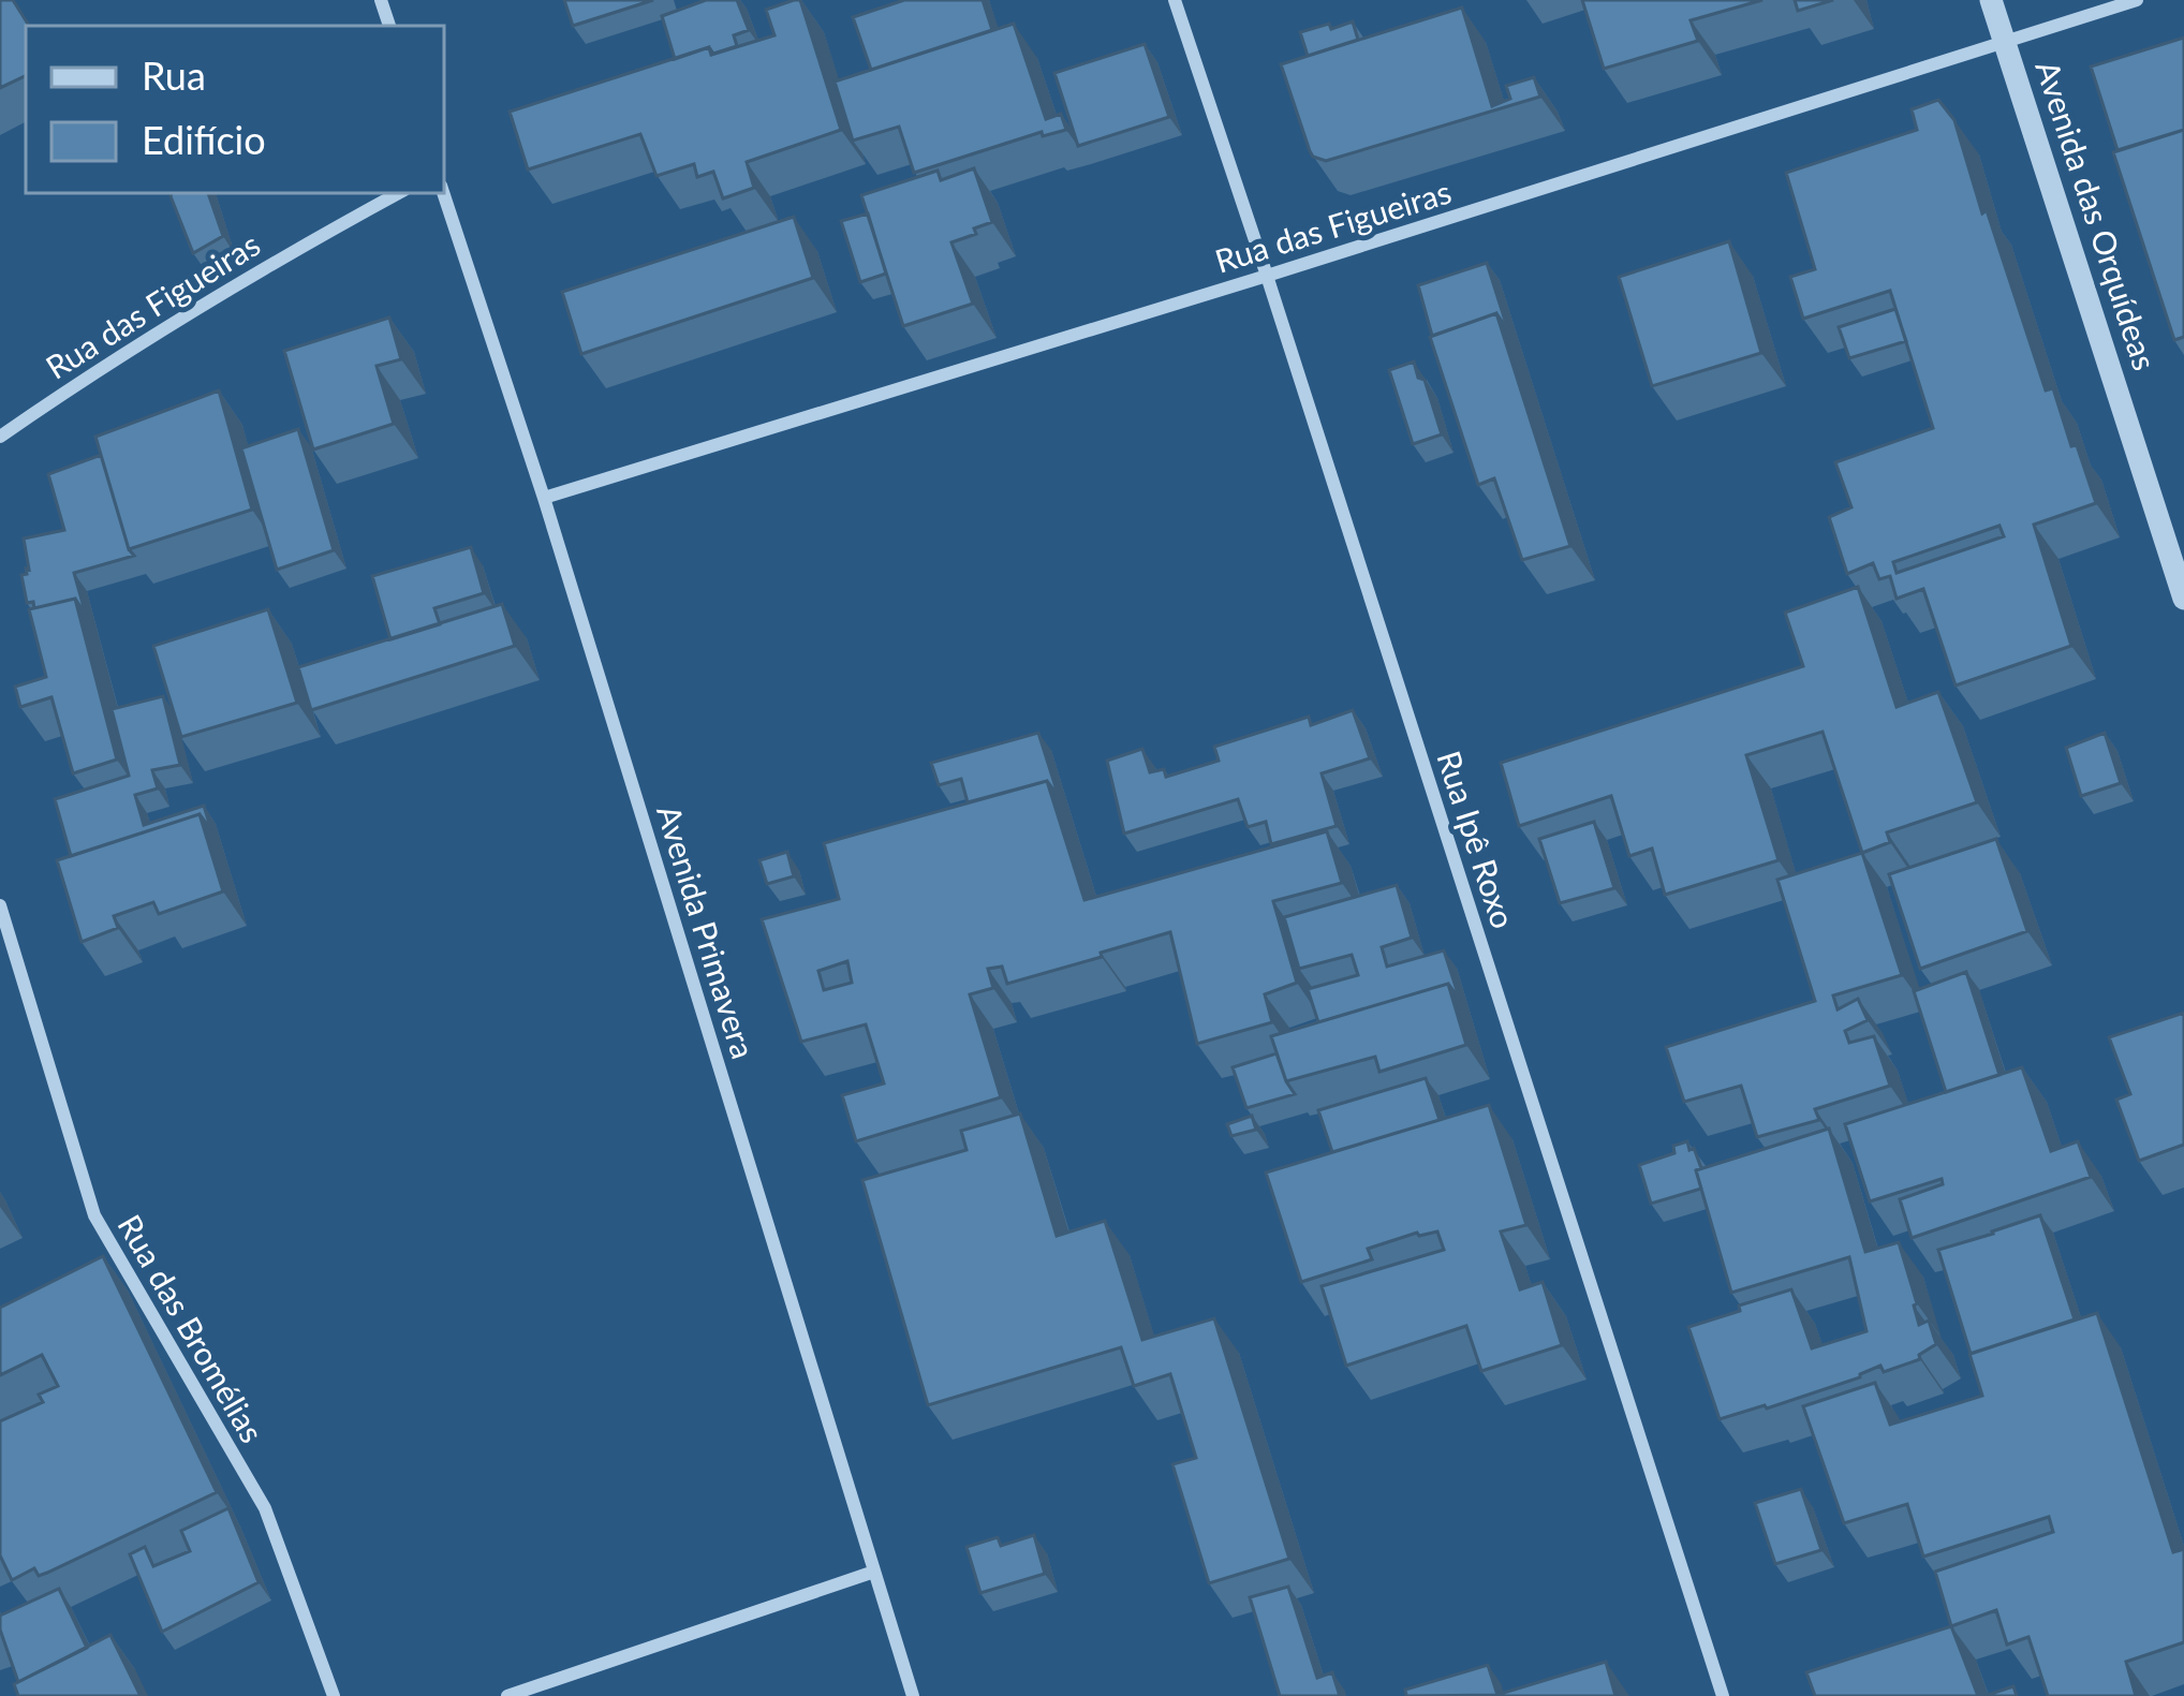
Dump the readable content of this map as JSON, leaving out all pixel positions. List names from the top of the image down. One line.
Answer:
{"streets":{"street":["Avenida das Orquídeas","Rua das Figueiras","Rua Ipê Roxo","Avenida Primavera","Rua das Bromélias"]},"crossings":[["Avenida das Orquídeas","Rua das Figueiras"],["Rua das Figueiras","Rua Ipê Roxo"],["Rua das Figueiras","Avenida Primavera"]],"legend":["Rua","Edifício"]}
